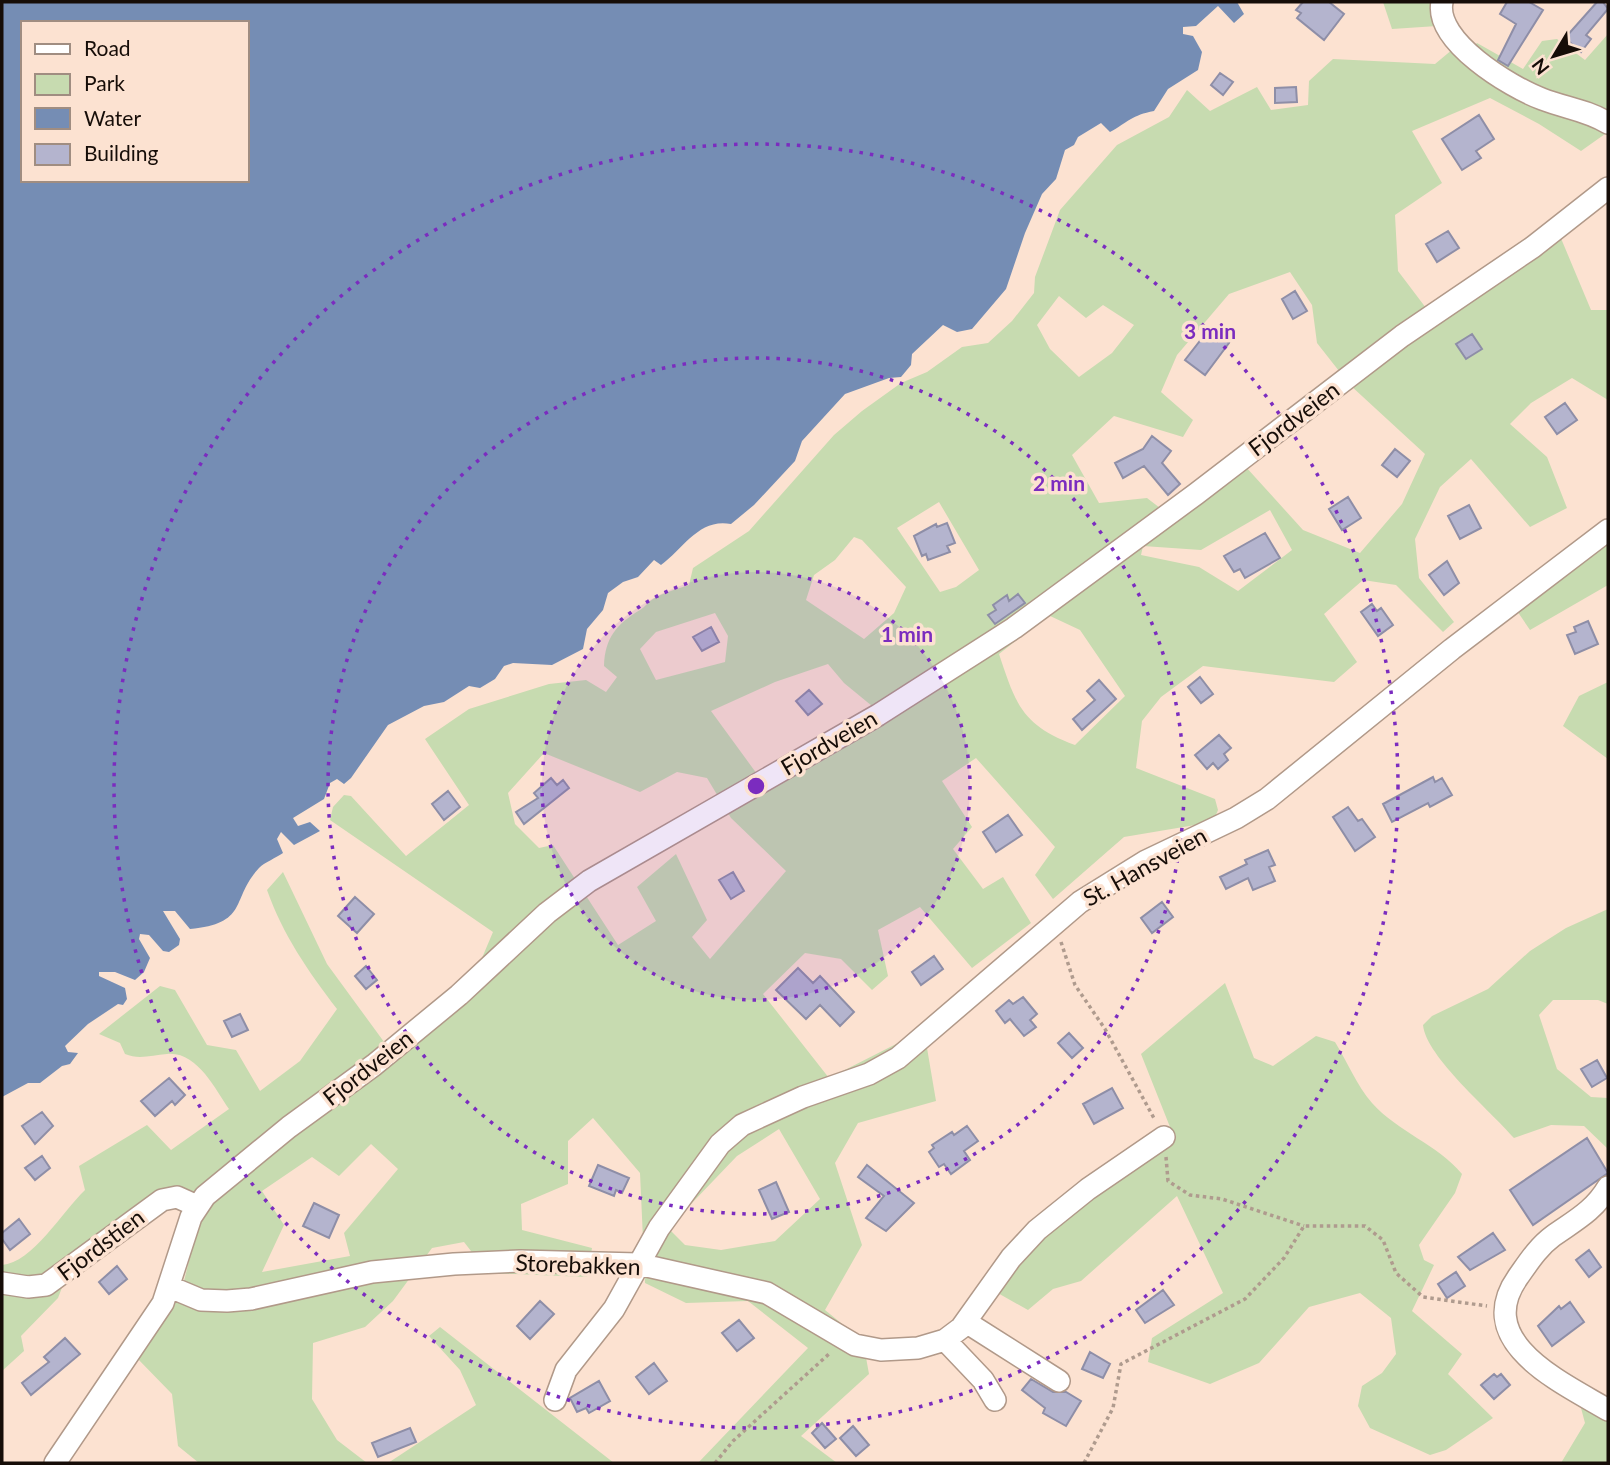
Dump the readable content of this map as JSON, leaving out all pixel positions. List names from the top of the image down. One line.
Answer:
{"streets":{"street":["Fjordveien","St. Hansveien","Fjordstien","Storebakken"]},"crossings":[["Fjordveien","Fjordstien"],["St. Hansveien","Storebakken"]],"legend":["Road","Park","Water","Building"],"north":"bottom left","rings":["3 min","2 min","1 min"]}
